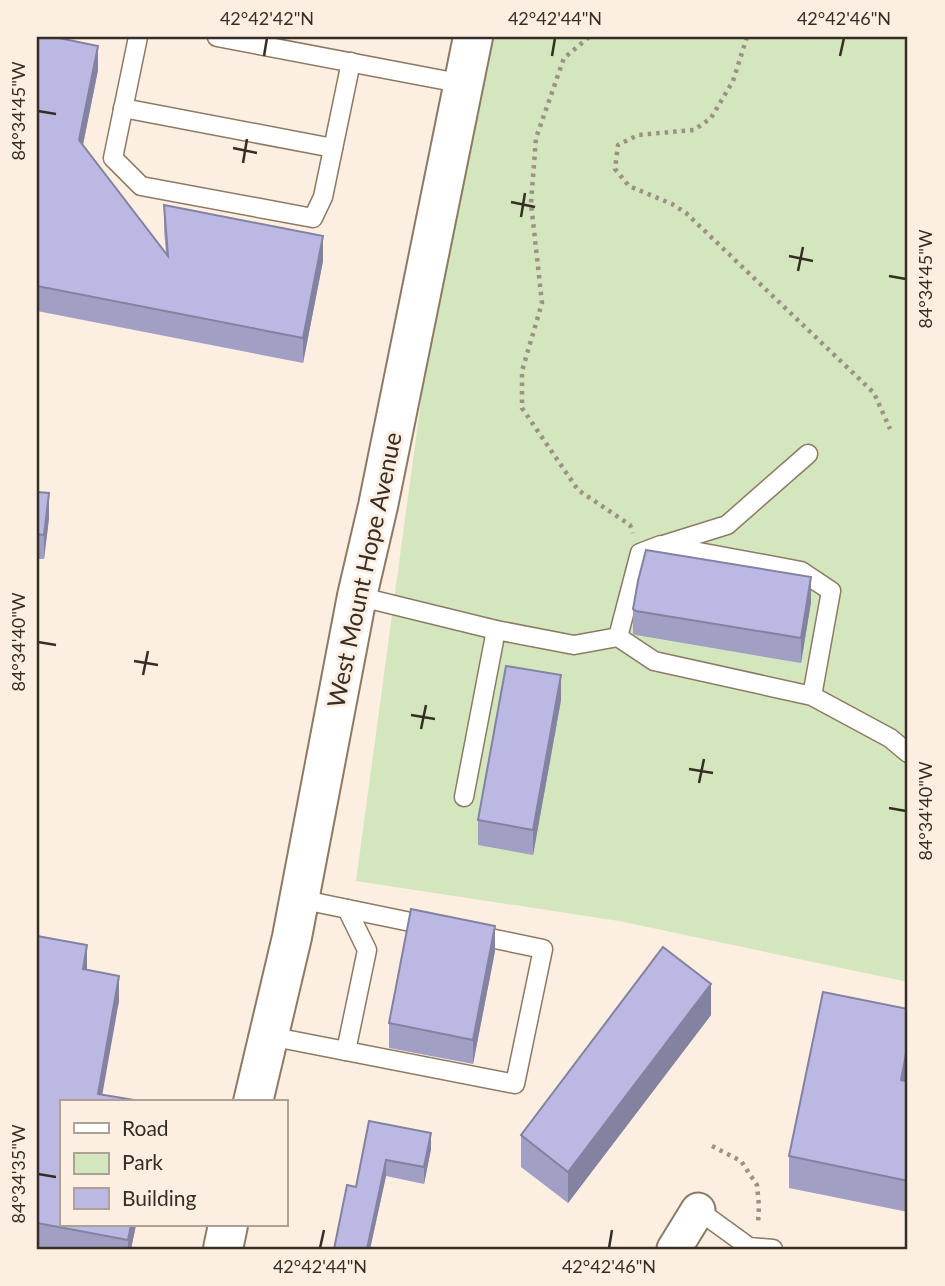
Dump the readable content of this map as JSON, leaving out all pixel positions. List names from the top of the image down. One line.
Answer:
{"streets":{"street":["West Mount Hope Avenue"]},"legend":["Road","Park","Building"],"coordinates":["42°42'42\"N","42°42'44\"N","42°42'46\"N","84°34'45\"W","84°34'40\"W","84°34'35\"W"]}
